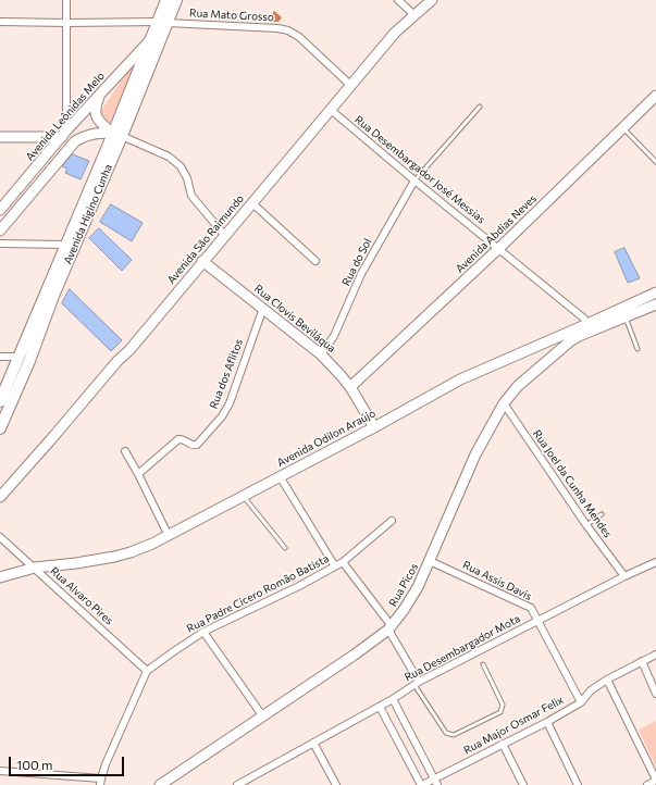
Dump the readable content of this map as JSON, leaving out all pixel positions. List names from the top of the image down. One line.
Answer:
{"streets":{"main road":["Avenida Leônidas Melo","Avenida Higino Cunha","Avenida Abdias Neves","Avenida São Raimundo","Rua Clovis Beviláqua","Avenida Odilon Araújo","Rua Picos"],"street":["Rua Mato Grosso","Rua Desembargador José Messias","Rua do Sol","Rua dos Aflitos","Rua Joel da Cunha Mendes","Rua Assis Davis","Rua Padre Cicero Romão Batista","Rua Alvaro Pires","Rua Desembargador Mota","Rua Major Osmar Felix"]},"crossings":[["Rua Mato Grosso","Avenida Higino Cunha"],["Rua Mato Grosso","Avenida São Raimundo"],["Avenida Leônidas Melo","Avenida Higino Cunha"],["Rua Desembargador José Messias","Avenida Abdias Neves"],["Rua Desembargador José Messias","Avenida São Raimundo"],["Rua Desembargador José Messias","Rua do Sol"],["Rua Desembargador José Messias","Avenida Odilon Araújo"],["Rua Desembargador José Messias","Rua Picos"],["Avenida Abdias Neves","Rua Clovis Beviláqua"],["Avenida São Raimundo","Rua Clovis Beviláqua"],["Rua do Sol","Rua Clovis Beviláqua"],["Rua Clovis Beviláqua","Rua dos Aflitos"],["Rua Clovis Beviláqua","Avenida Odilon Araújo"],["Avenida Odilon Araújo","Rua Picos"],["Avenida Odilon Araújo","Rua Alvaro Pires"],["Rua Joel da Cunha Mendes","Rua Picos"],["Rua Joel da Cunha Mendes","Rua Desembargador Mota"],["Rua Assis Davis","Rua Picos"],["Rua Assis Davis","Rua Desembargador Mota"],["Rua Assis Davis","Rua Major Osmar Felix"],["Rua Padre Cicero Romão Batista","Rua Alvaro Pires"]],"scale_bar":"100 m"}
